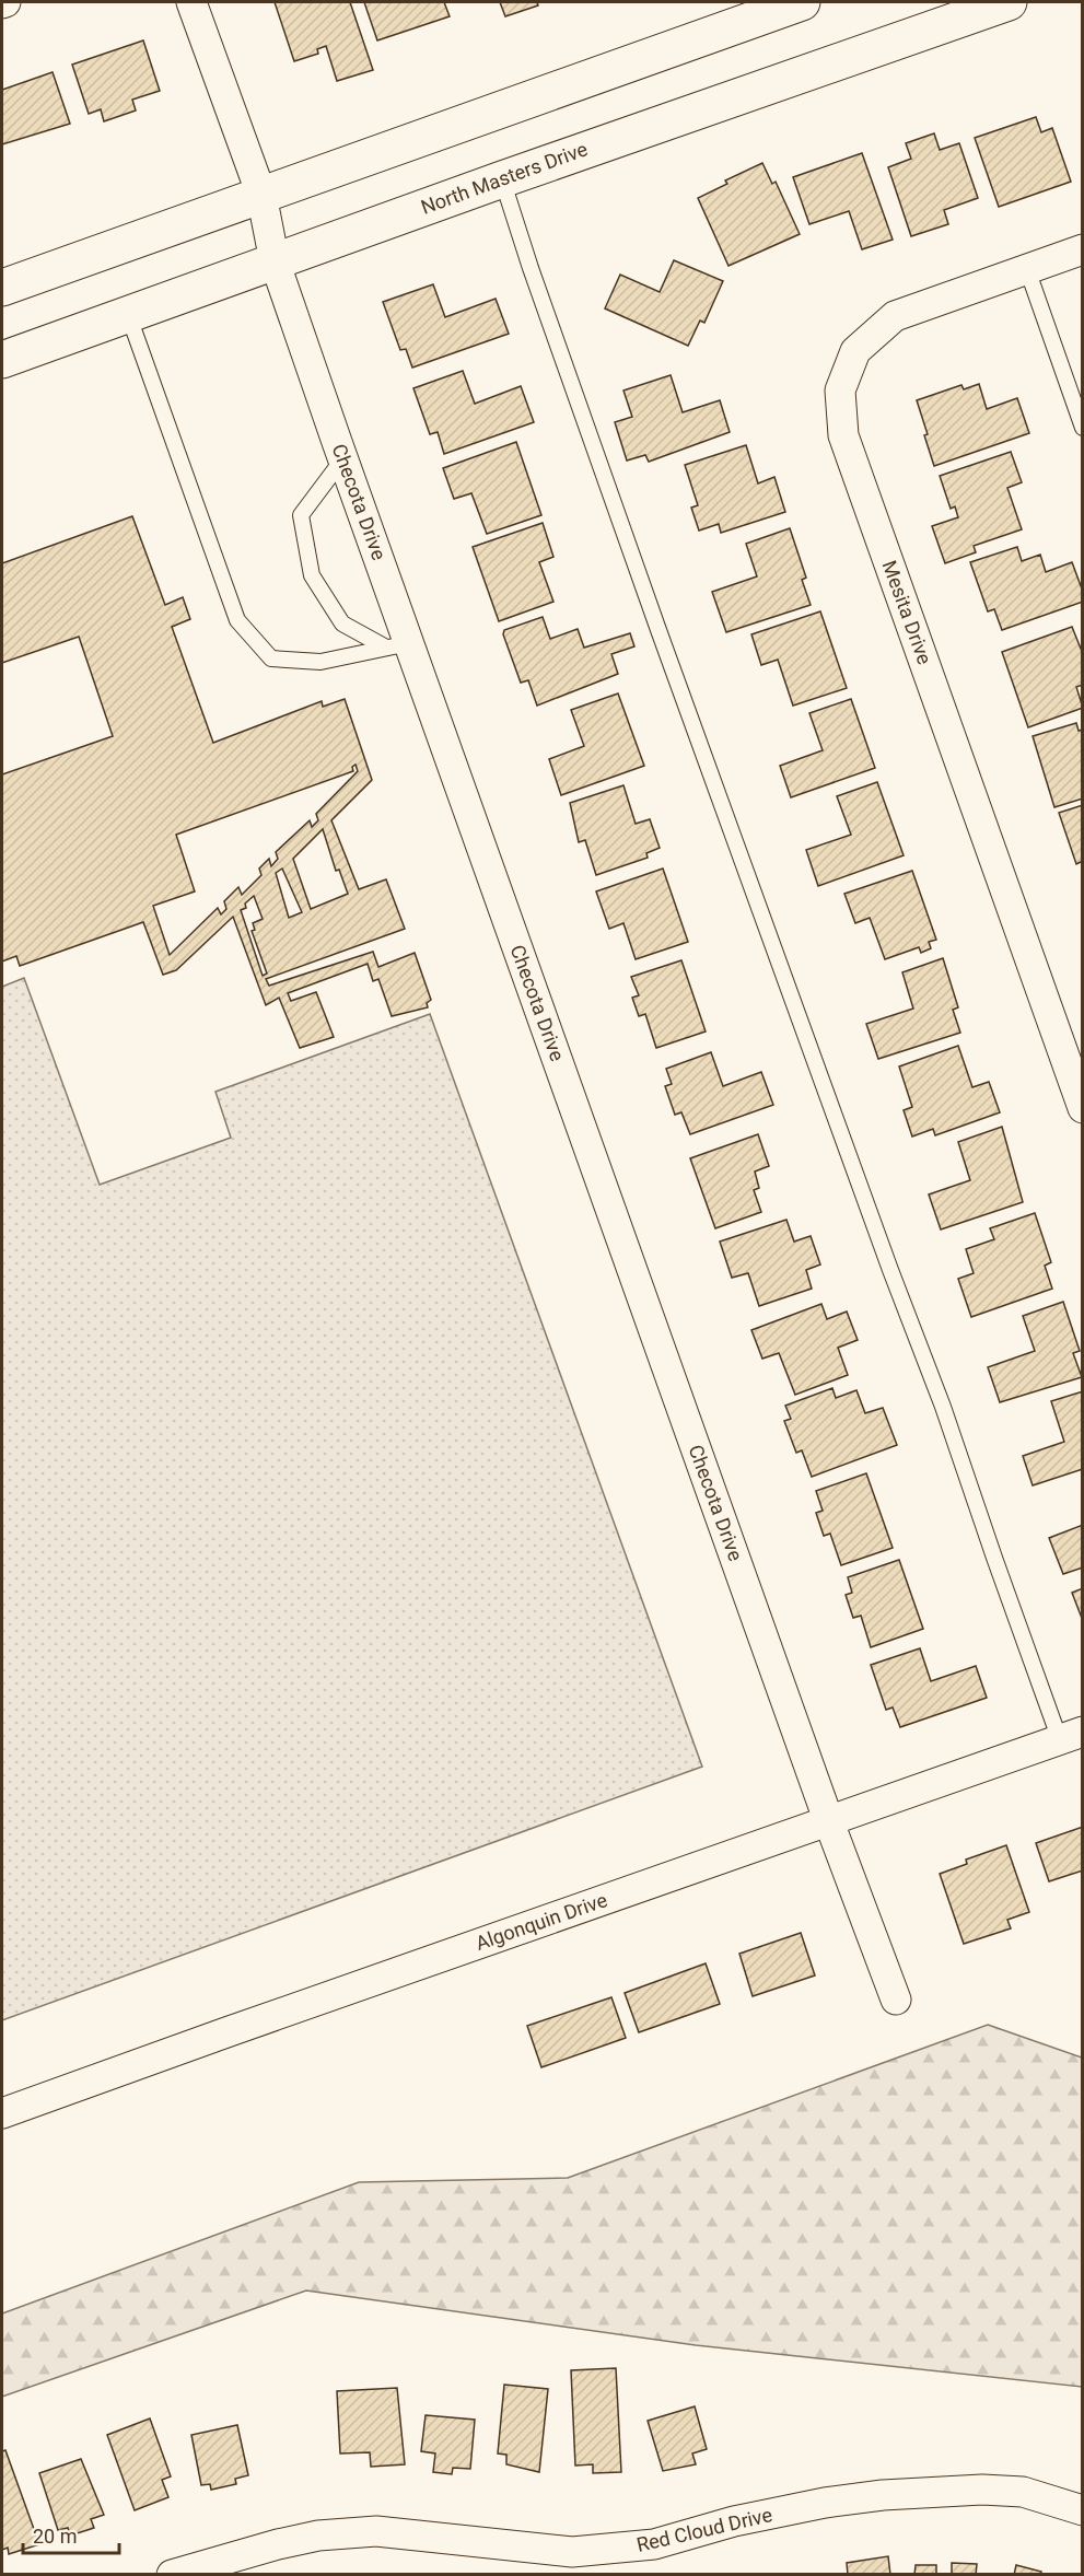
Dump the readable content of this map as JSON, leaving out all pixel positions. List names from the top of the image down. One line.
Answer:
{"streets":{"main road":["North Masters Drive"],"street":["Checota Drive","Mesita Drive","Algonquin Drive","Red Cloud Drive"]},"crossings":[["North Masters Drive","Checota Drive"],["Checota Drive","Algonquin Drive"]],"scale_bar":"20 m"}
